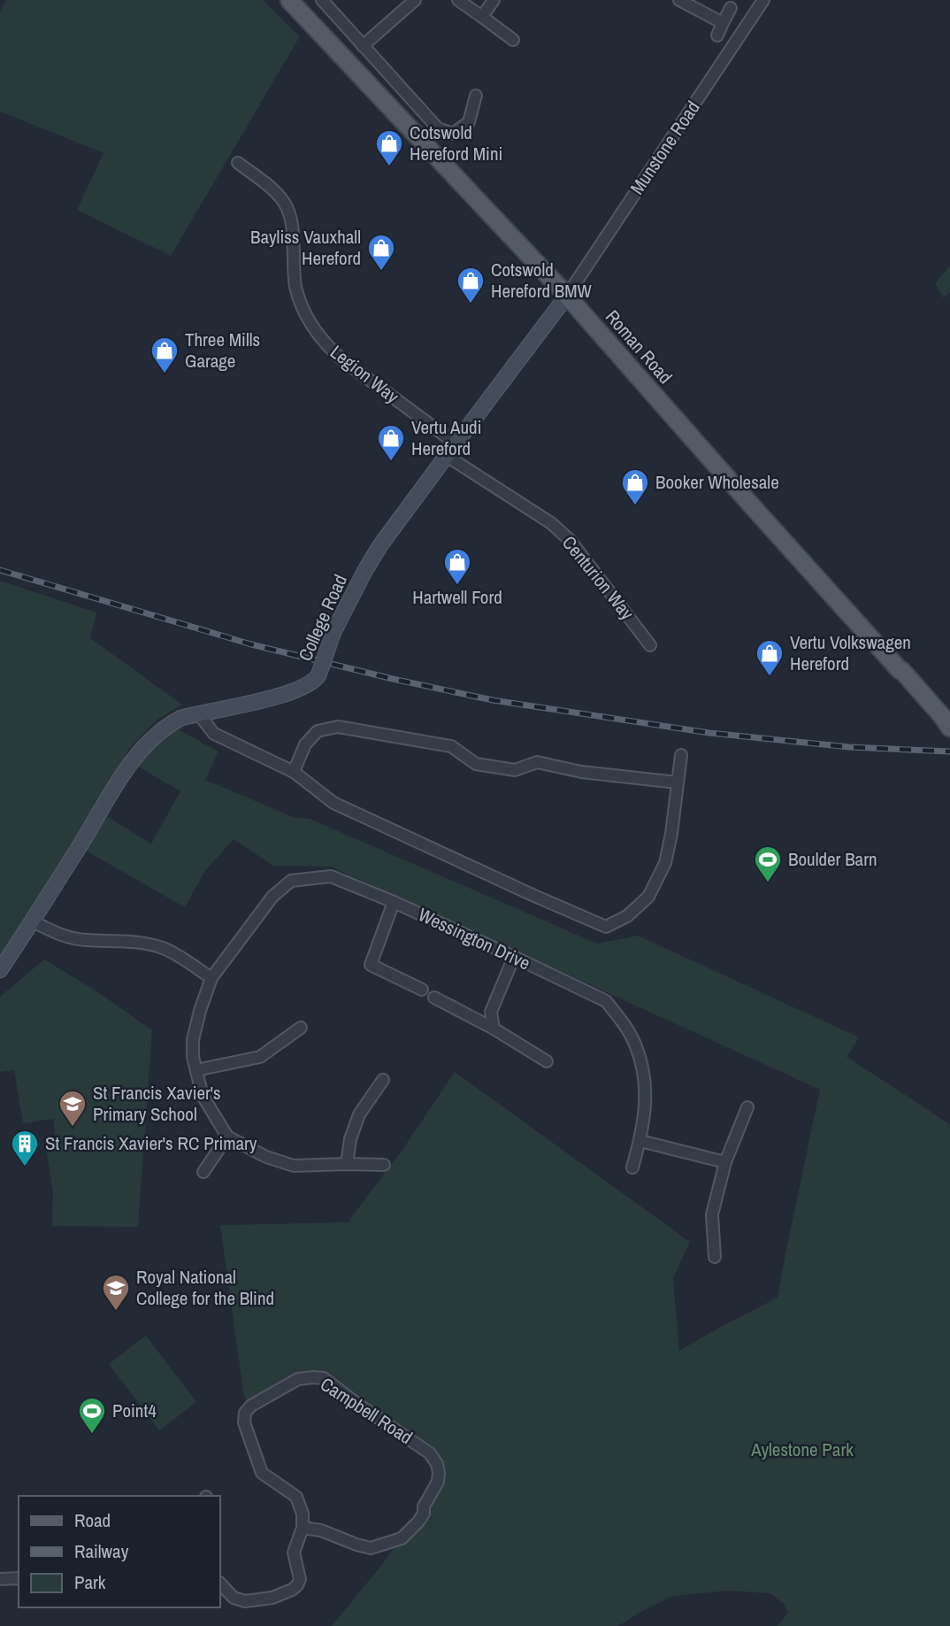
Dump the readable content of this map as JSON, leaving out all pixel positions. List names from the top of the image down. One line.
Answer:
{"streets":{"main road":["Roman Road"],"street":["Munstone Road","Legion Way","Centurion Way","College Road","Wessington Drive","Campbell Road"]},"crossings":[["Munstone Road","Roman Road"],["Munstone Road","College Road"],["Roman Road","College Road"],["Legion Way","College Road"],["Centurion Way","College Road"]],"parks":["Aylestone Park"],"places":{"shop":["Cotswold Hereford Mini","Bayliss Vauxhall Hereford","Cotswold Hereford BMW","Three Mills Garage","Vertu Audi Hereford","Booker Wholesale","Hartwell Ford","Vertu Volkswagen Hereford"],"sports":["Boulder Barn","Point4"],"school or university":["St Francis Xavier's Primary School","Royal National College for the Blind"],"building":["St Francis Xavier's RC Primary"]},"legend":["Road","Railway","Park"]}
